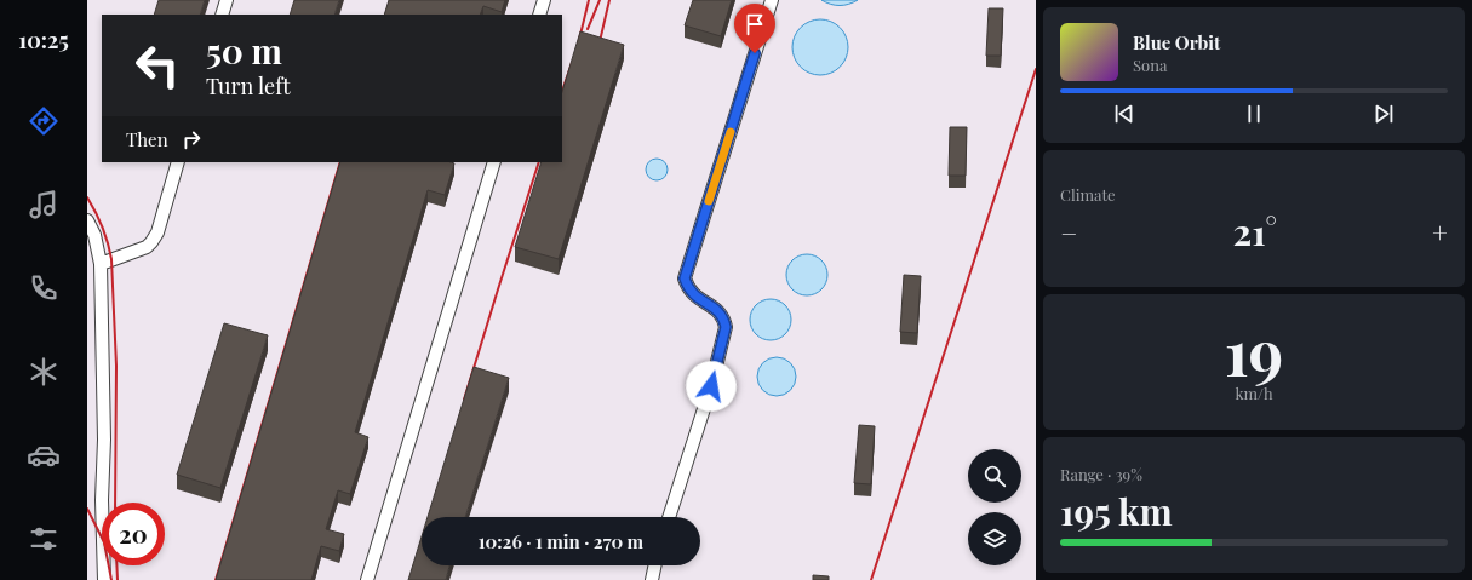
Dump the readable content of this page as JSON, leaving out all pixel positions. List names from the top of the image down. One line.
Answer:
{"page":{"tabs":"10:25","turn":["50 m","Turn left"],"song":["Blue Orbit","Sona"],"then":"Then","tile":["Climate",["19","km/h"],["Range · 39%","195 km"]],"heat":["−","21°","+"],"limit":"20","trip":"10:26 · 1 min · 270 m"}}
